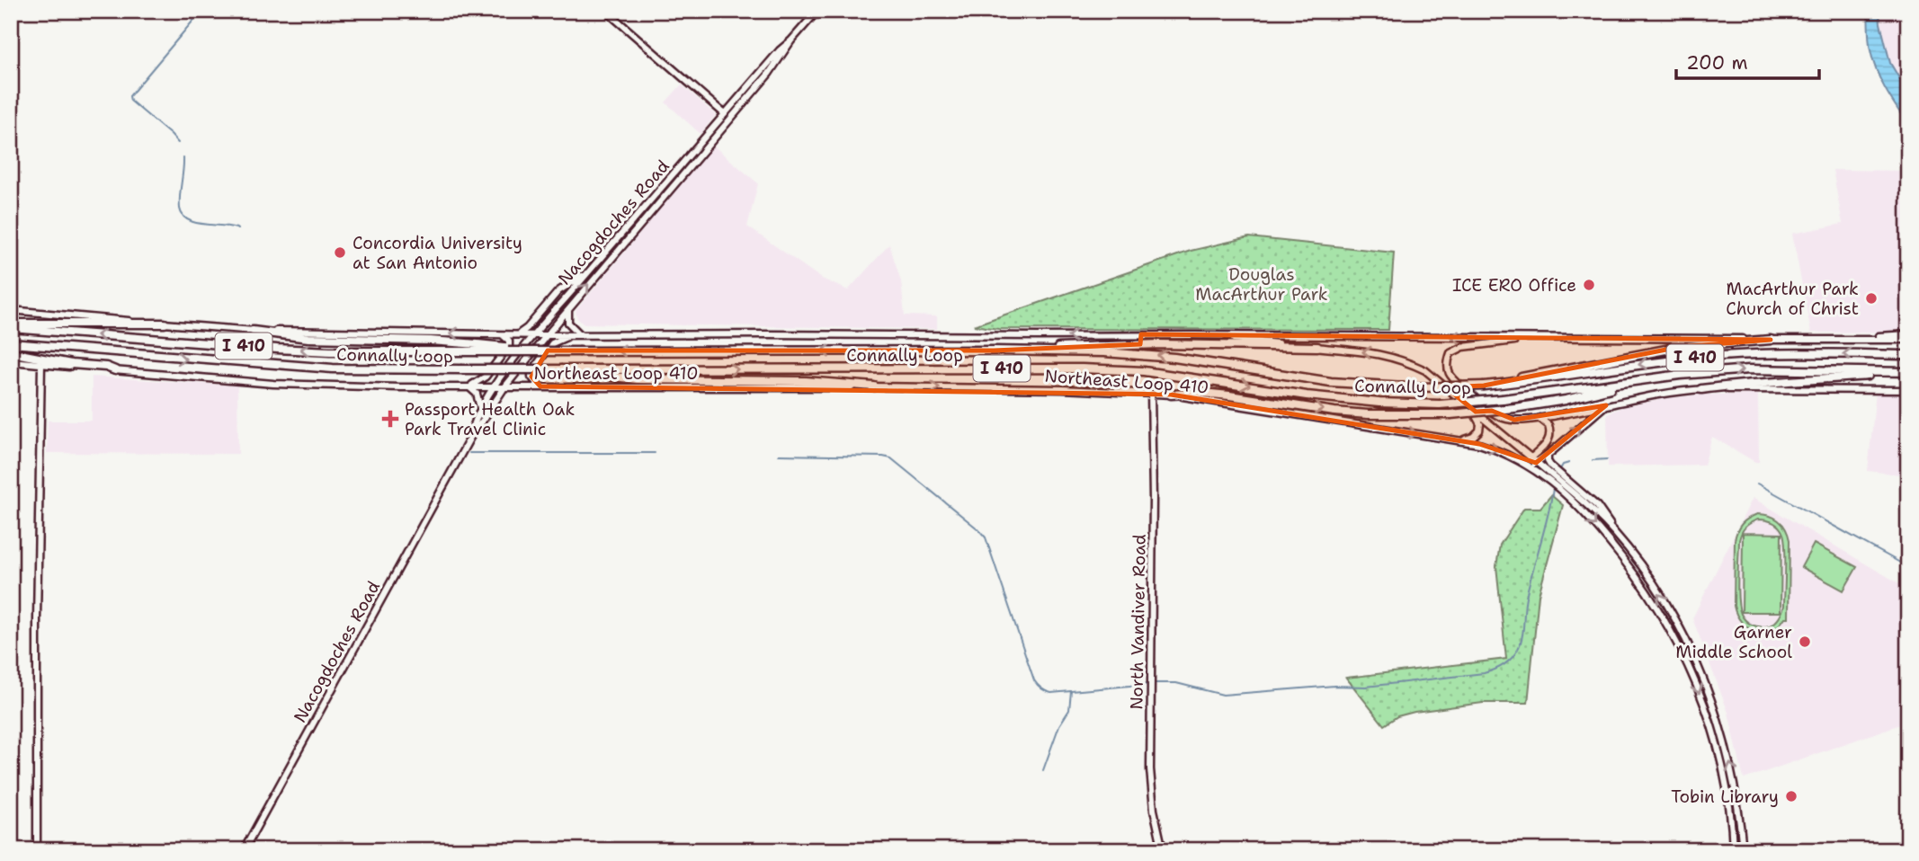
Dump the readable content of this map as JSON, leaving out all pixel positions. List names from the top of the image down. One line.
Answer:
{"streets":{"highway":["I 410","Connally Loop"],"main road":["Nacogdoches Road","Northeast Loop 410","North Vandiver Road"]},"crossings":[["Nacogdoches Road","Northeast Loop 410"],["Northeast Loop 410","North Vandiver Road"]],"one_way":["Northeast Loop 410"],"parks":["Douglas MacArthur Park"],"places":{"other":["Concordia University at San Antonio","ICE ERO Office","MacArthur Park Church of Christ","Garner Middle School","Tobin Library"],"health":["Passport Health Oak Park Travel Clinic"]},"scale_bar":"200 m"}
